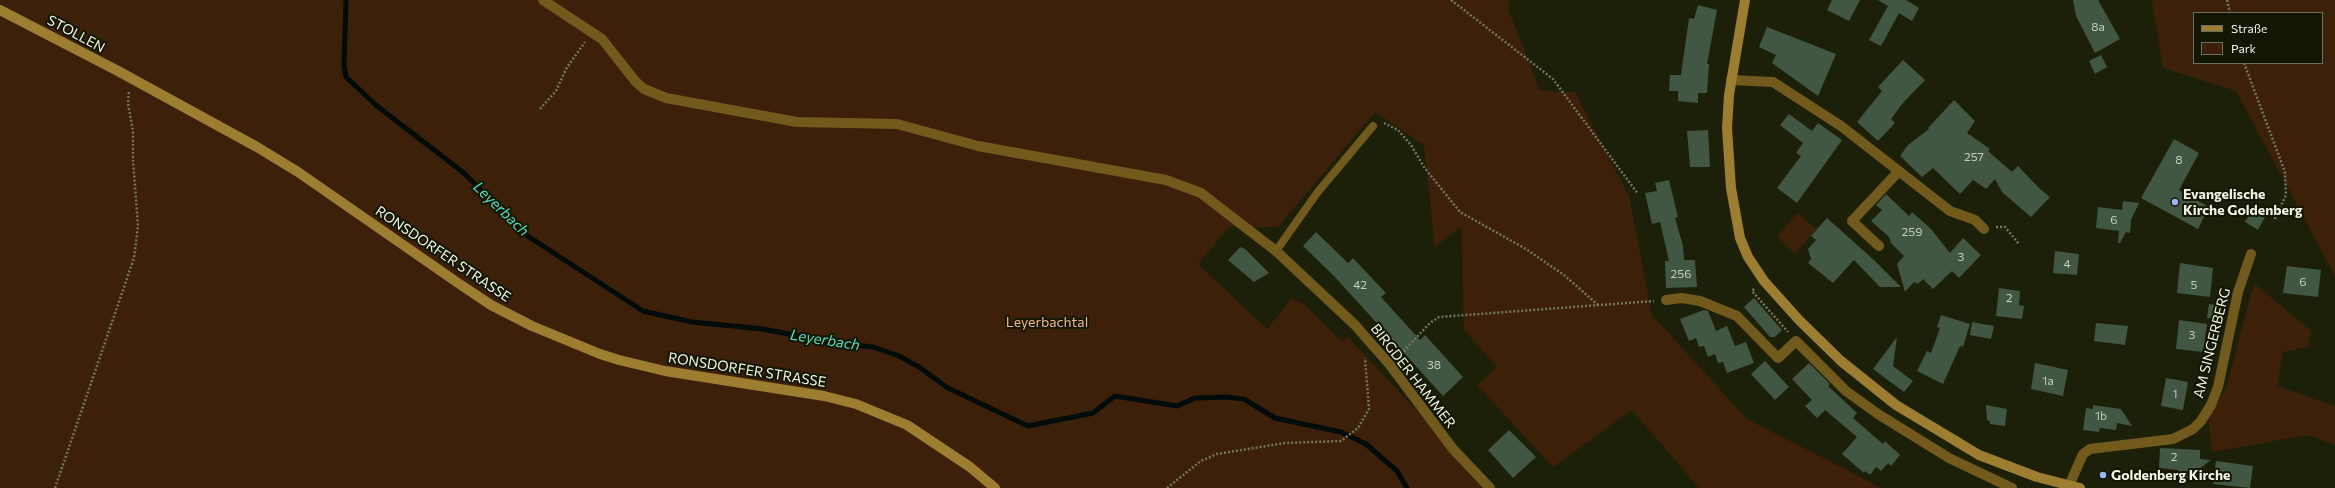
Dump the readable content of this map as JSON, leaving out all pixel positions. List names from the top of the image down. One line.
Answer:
{"streets":{"main road":["STOLLEN","RONSDORFER STRASSE"],"street":["AM SINGERBERG","BIRGDER HAMMER"]},"crossings":[["STOLLEN","RONSDORFER STRASSE"]],"water":["Leyerbach"],"parks":["Leyerbachtal"],"places":["Evangelische Kirche Goldenberg","Goldenberg Kirche"],"house_numbers":["8a","257","8","6","259","3","4","256","6","42","5","2","3","38","1a","1","1b","2"],"legend":["Straße","Park"]}
